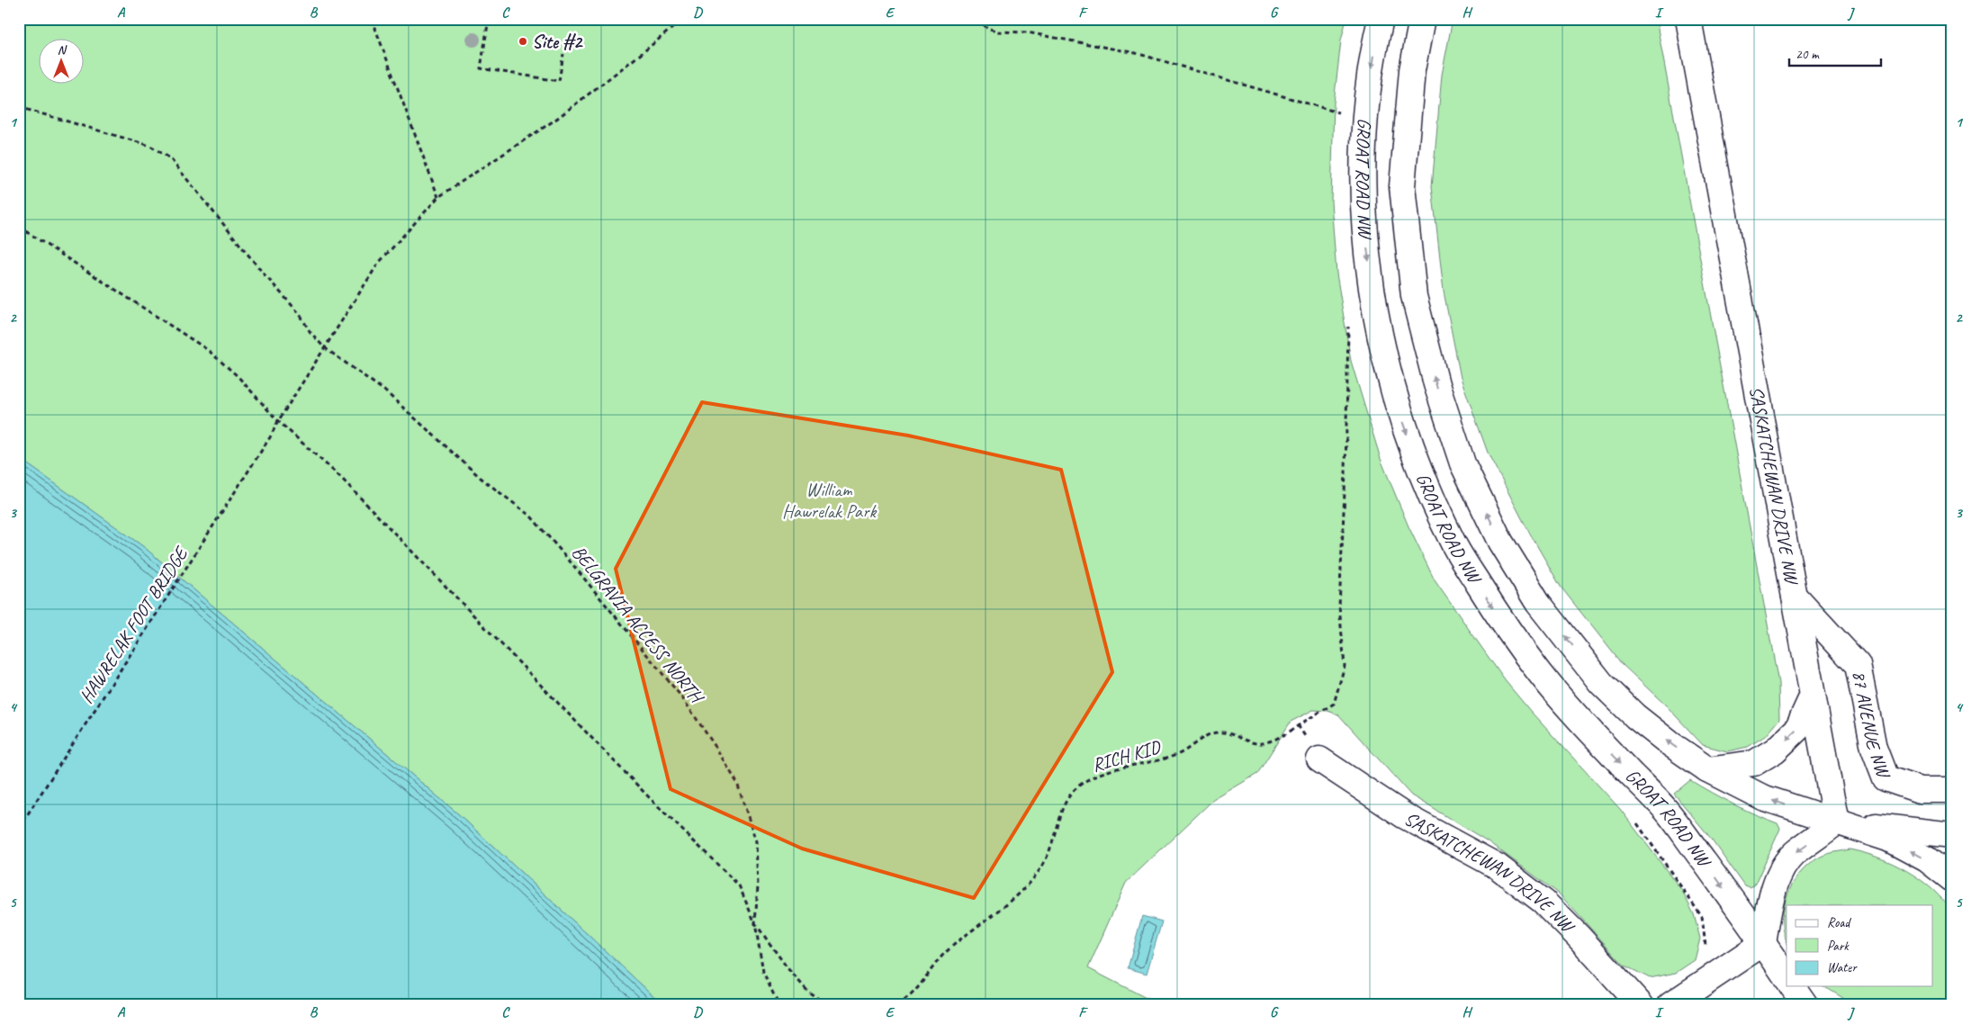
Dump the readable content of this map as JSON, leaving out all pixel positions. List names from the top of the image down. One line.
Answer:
{"streets":{"main road":["GROAT ROAD NW","SASKATCHEWAN DRIVE NW","87 AVENUE NW"],"path":["BELGRAVIA ACCESS NORTH","HAWRELAK FOOT BRIDGE","RICH KID"]},"crossings":[["GROAT ROAD NW","SASKATCHEWAN DRIVE NW"],["SASKATCHEWAN DRIVE NW","87 AVENUE NW"],["BELGRAVIA ACCESS NORTH","HAWRELAK FOOT BRIDGE"]],"parks":["William Hawrelak Park"],"places":["Site #2"],"legend":["Road","Park","Water"],"scale_bar":"20 m","north":"top","grid":{"columns":["A","B","C","D","E","F","G","H","I","J"],"rows":["1","2","3","4","5"]}}
